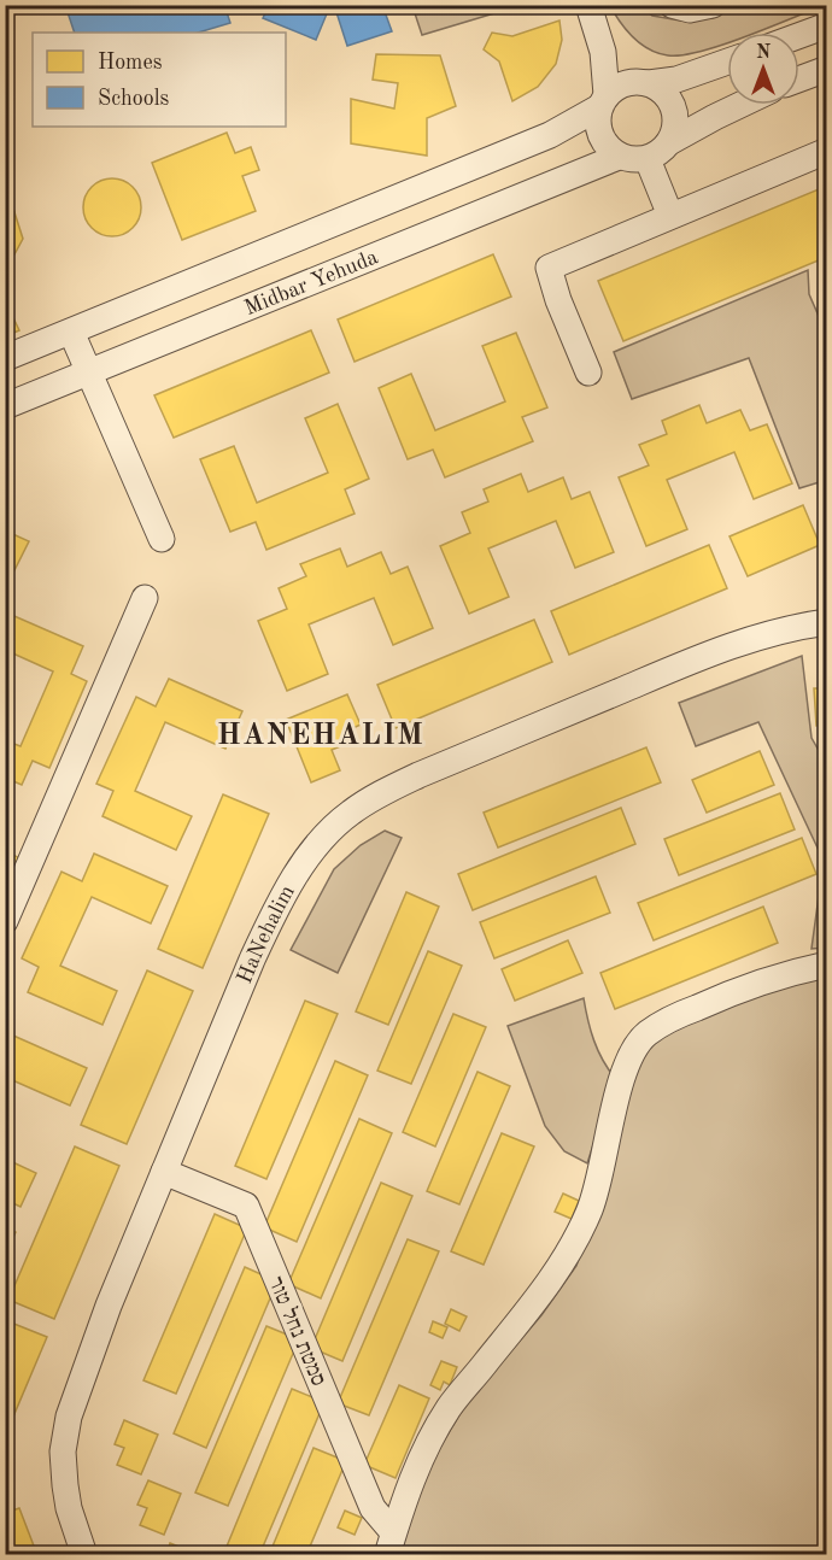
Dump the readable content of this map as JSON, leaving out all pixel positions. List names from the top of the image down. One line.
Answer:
{"streets":{"street":["Midbar Yehuda","HaNehalim","סמטת נחל טור"]},"crossings":[["HaNehalim","סמטת נחל טור"]],"districts":["HANEHALIM"],"legend":["Homes","Schools"],"north":"top"}
